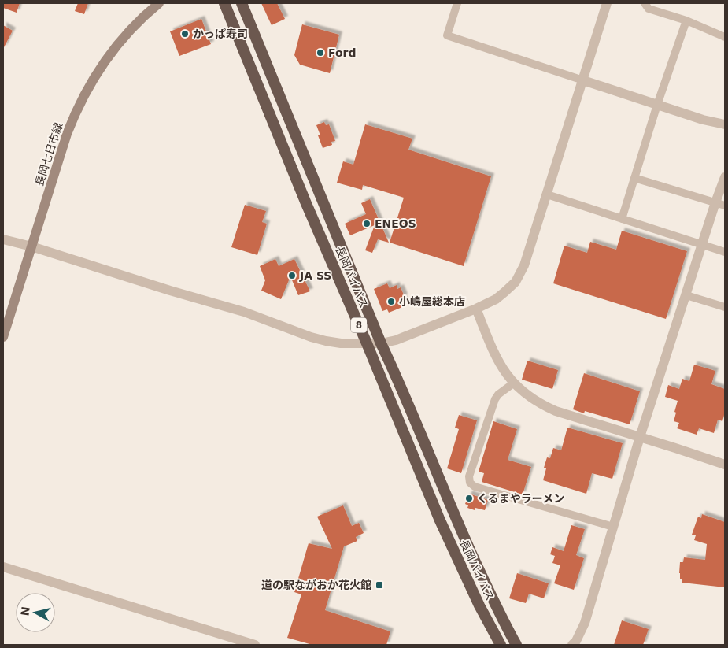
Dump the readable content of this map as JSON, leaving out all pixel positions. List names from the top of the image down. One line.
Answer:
{"streets":{"highway":["長岡バイパス","8"],"main road":["長岡七日市線"]},"places":{"other":["かっぱ寿司","Ford","ENEOS","JA SS","小嶋屋総本店","くるまやラーメン"],"transit":["道の駅ながおか花火館"]},"north":"left"}
